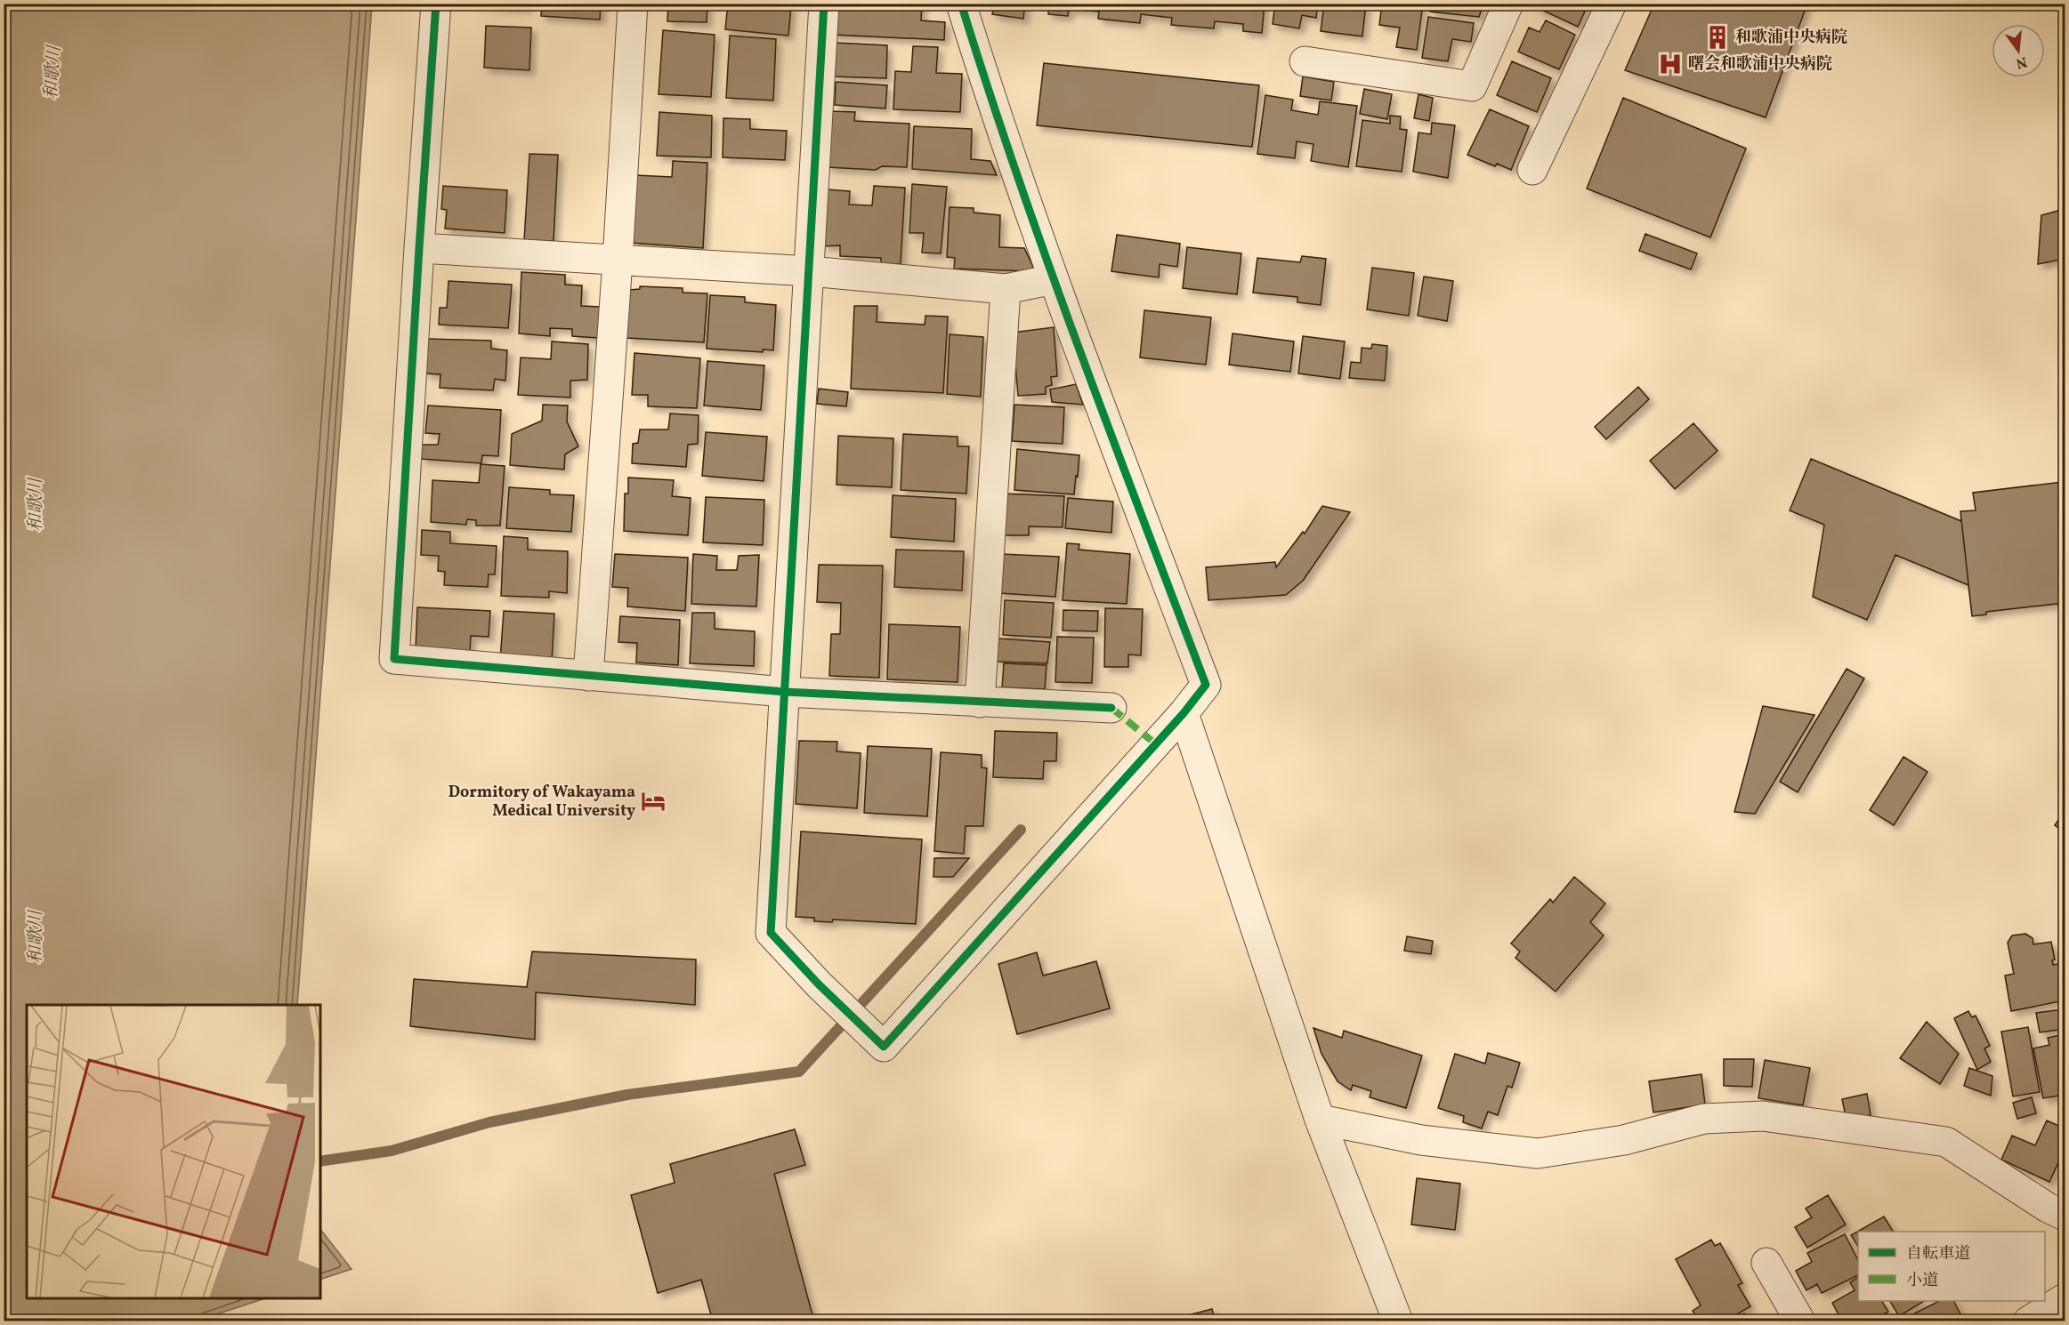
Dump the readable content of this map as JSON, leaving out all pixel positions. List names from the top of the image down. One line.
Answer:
{"water":["和歌川"],"places":{"building":["和歌浦中央病院"],"hospital":["曙会和歌浦中央病院"],"hotel":["Dormitory of Wakayama Medical University"]},"legend":["自転車道","小道"],"north":"bottom"}
